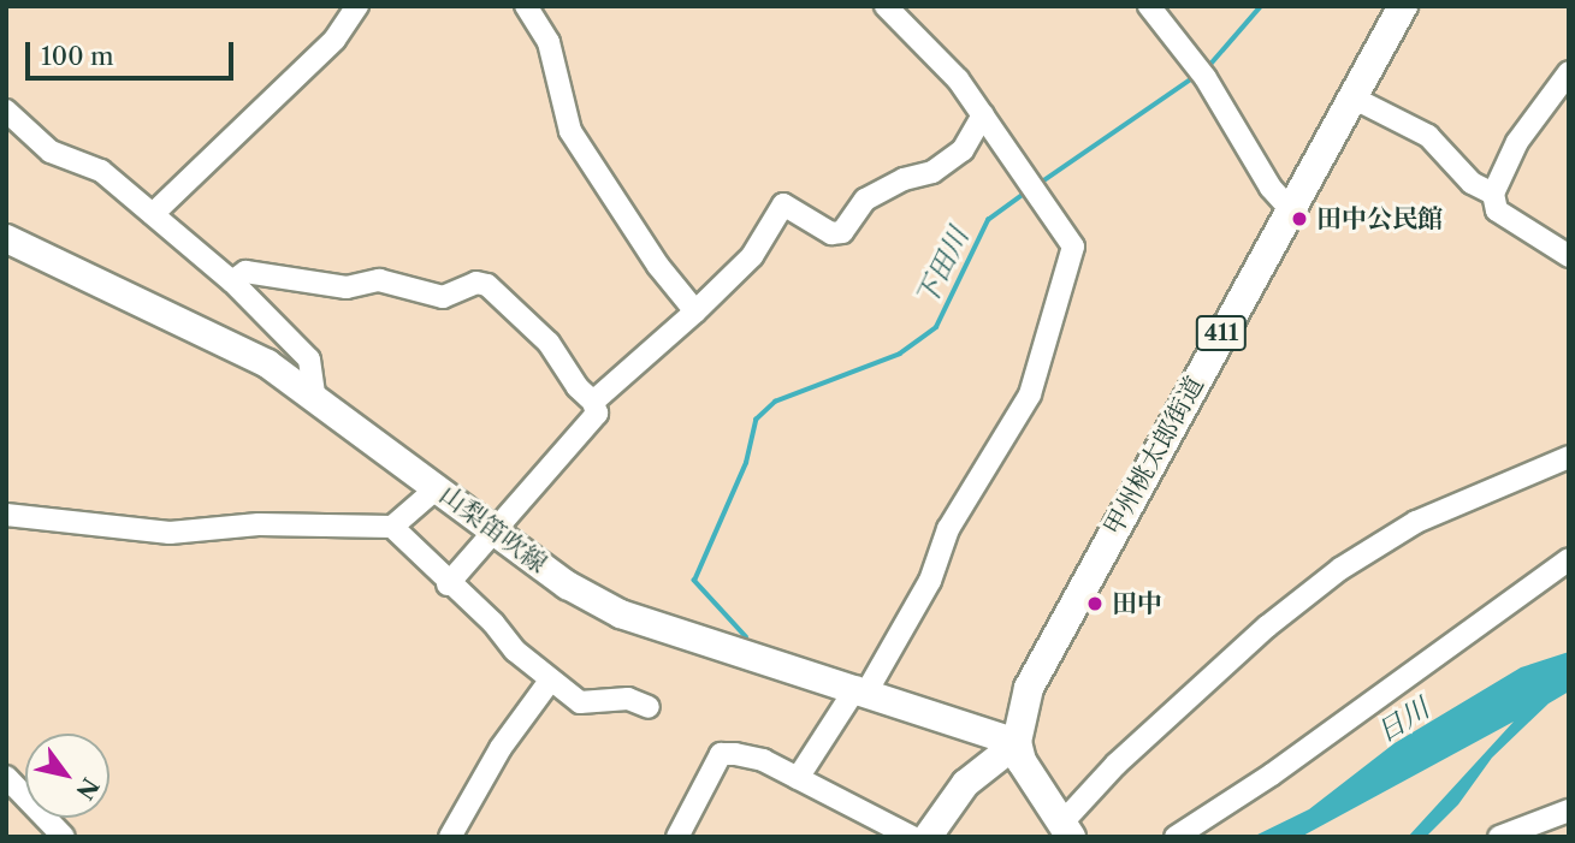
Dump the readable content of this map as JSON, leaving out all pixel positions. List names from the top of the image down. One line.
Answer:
{"streets":{"highway":["411","甲州桃太郎街道"],"main road":["山梨笛吹線"]},"crossings":[["甲州桃太郎街道","山梨笛吹線"]],"water":["下田川","日川"],"places":["田中公民館","田中"],"scale_bar":"100 m","north":"bottom right"}
